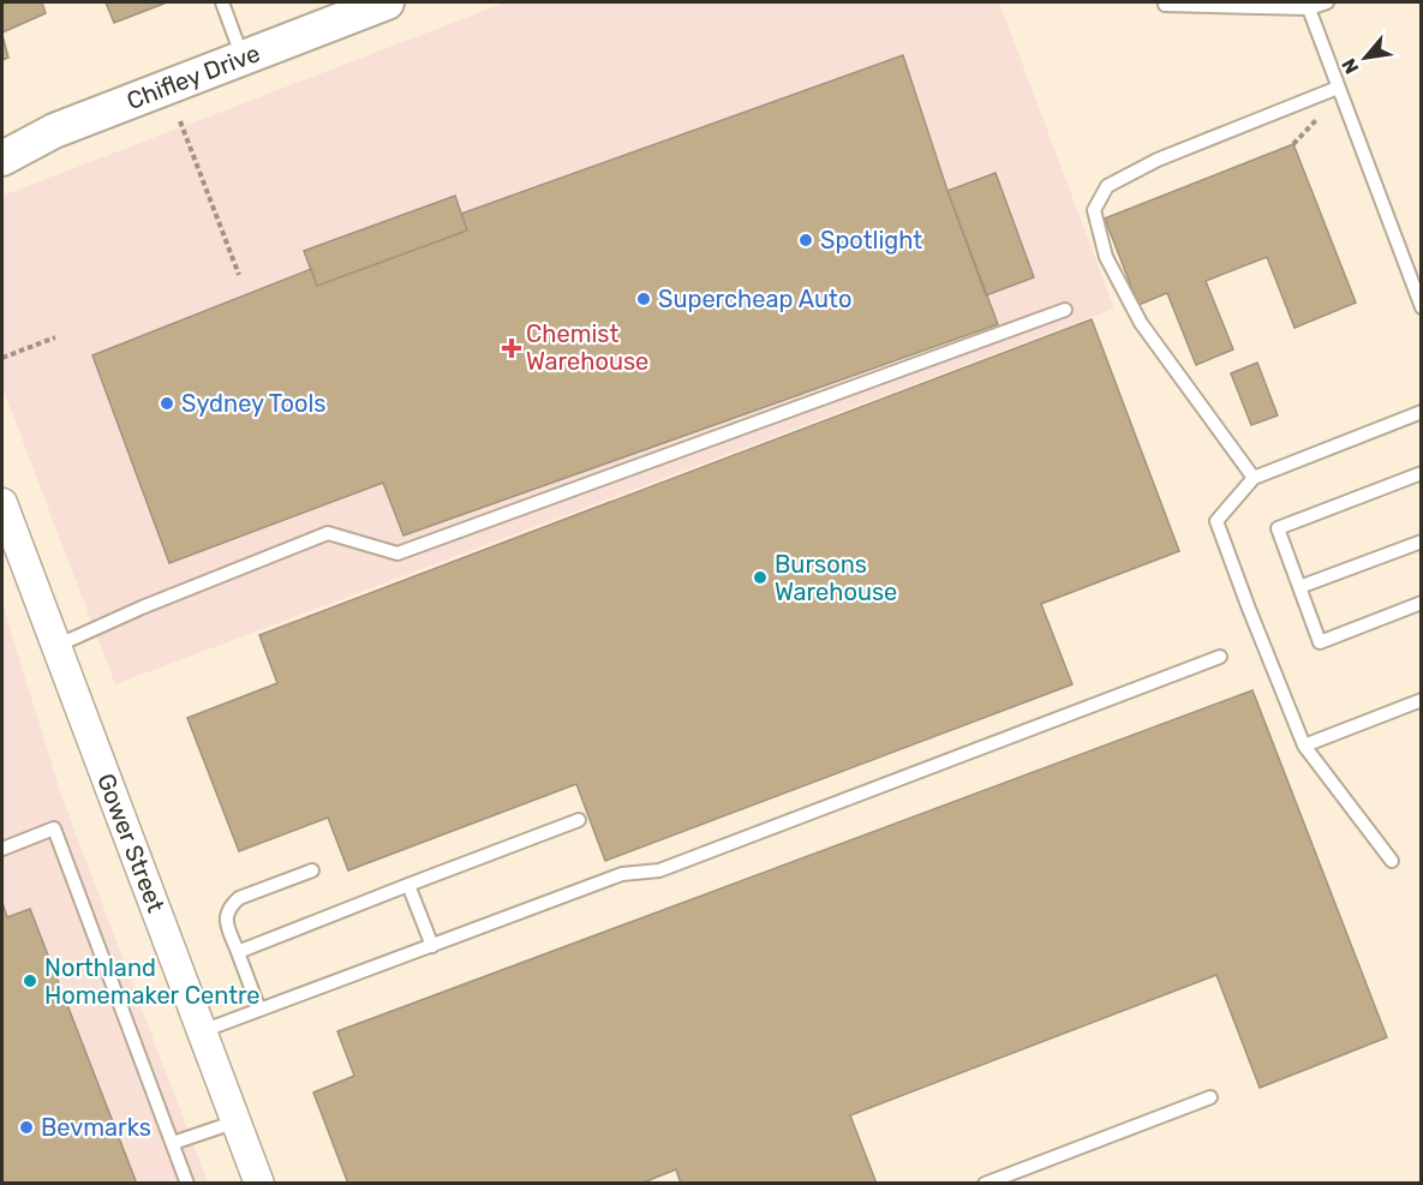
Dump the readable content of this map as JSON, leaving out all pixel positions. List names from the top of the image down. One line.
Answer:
{"streets":{"main road":["Chifley Drive"],"street":["Gower Street"]},"places":{"other":["Spotlight","Supercheap Auto","Sydney Tools","Bursons Warehouse","Northland Homemaker Centre","Bevmarks"],"health":["Chemist Warehouse"]},"north":"bottom left"}
